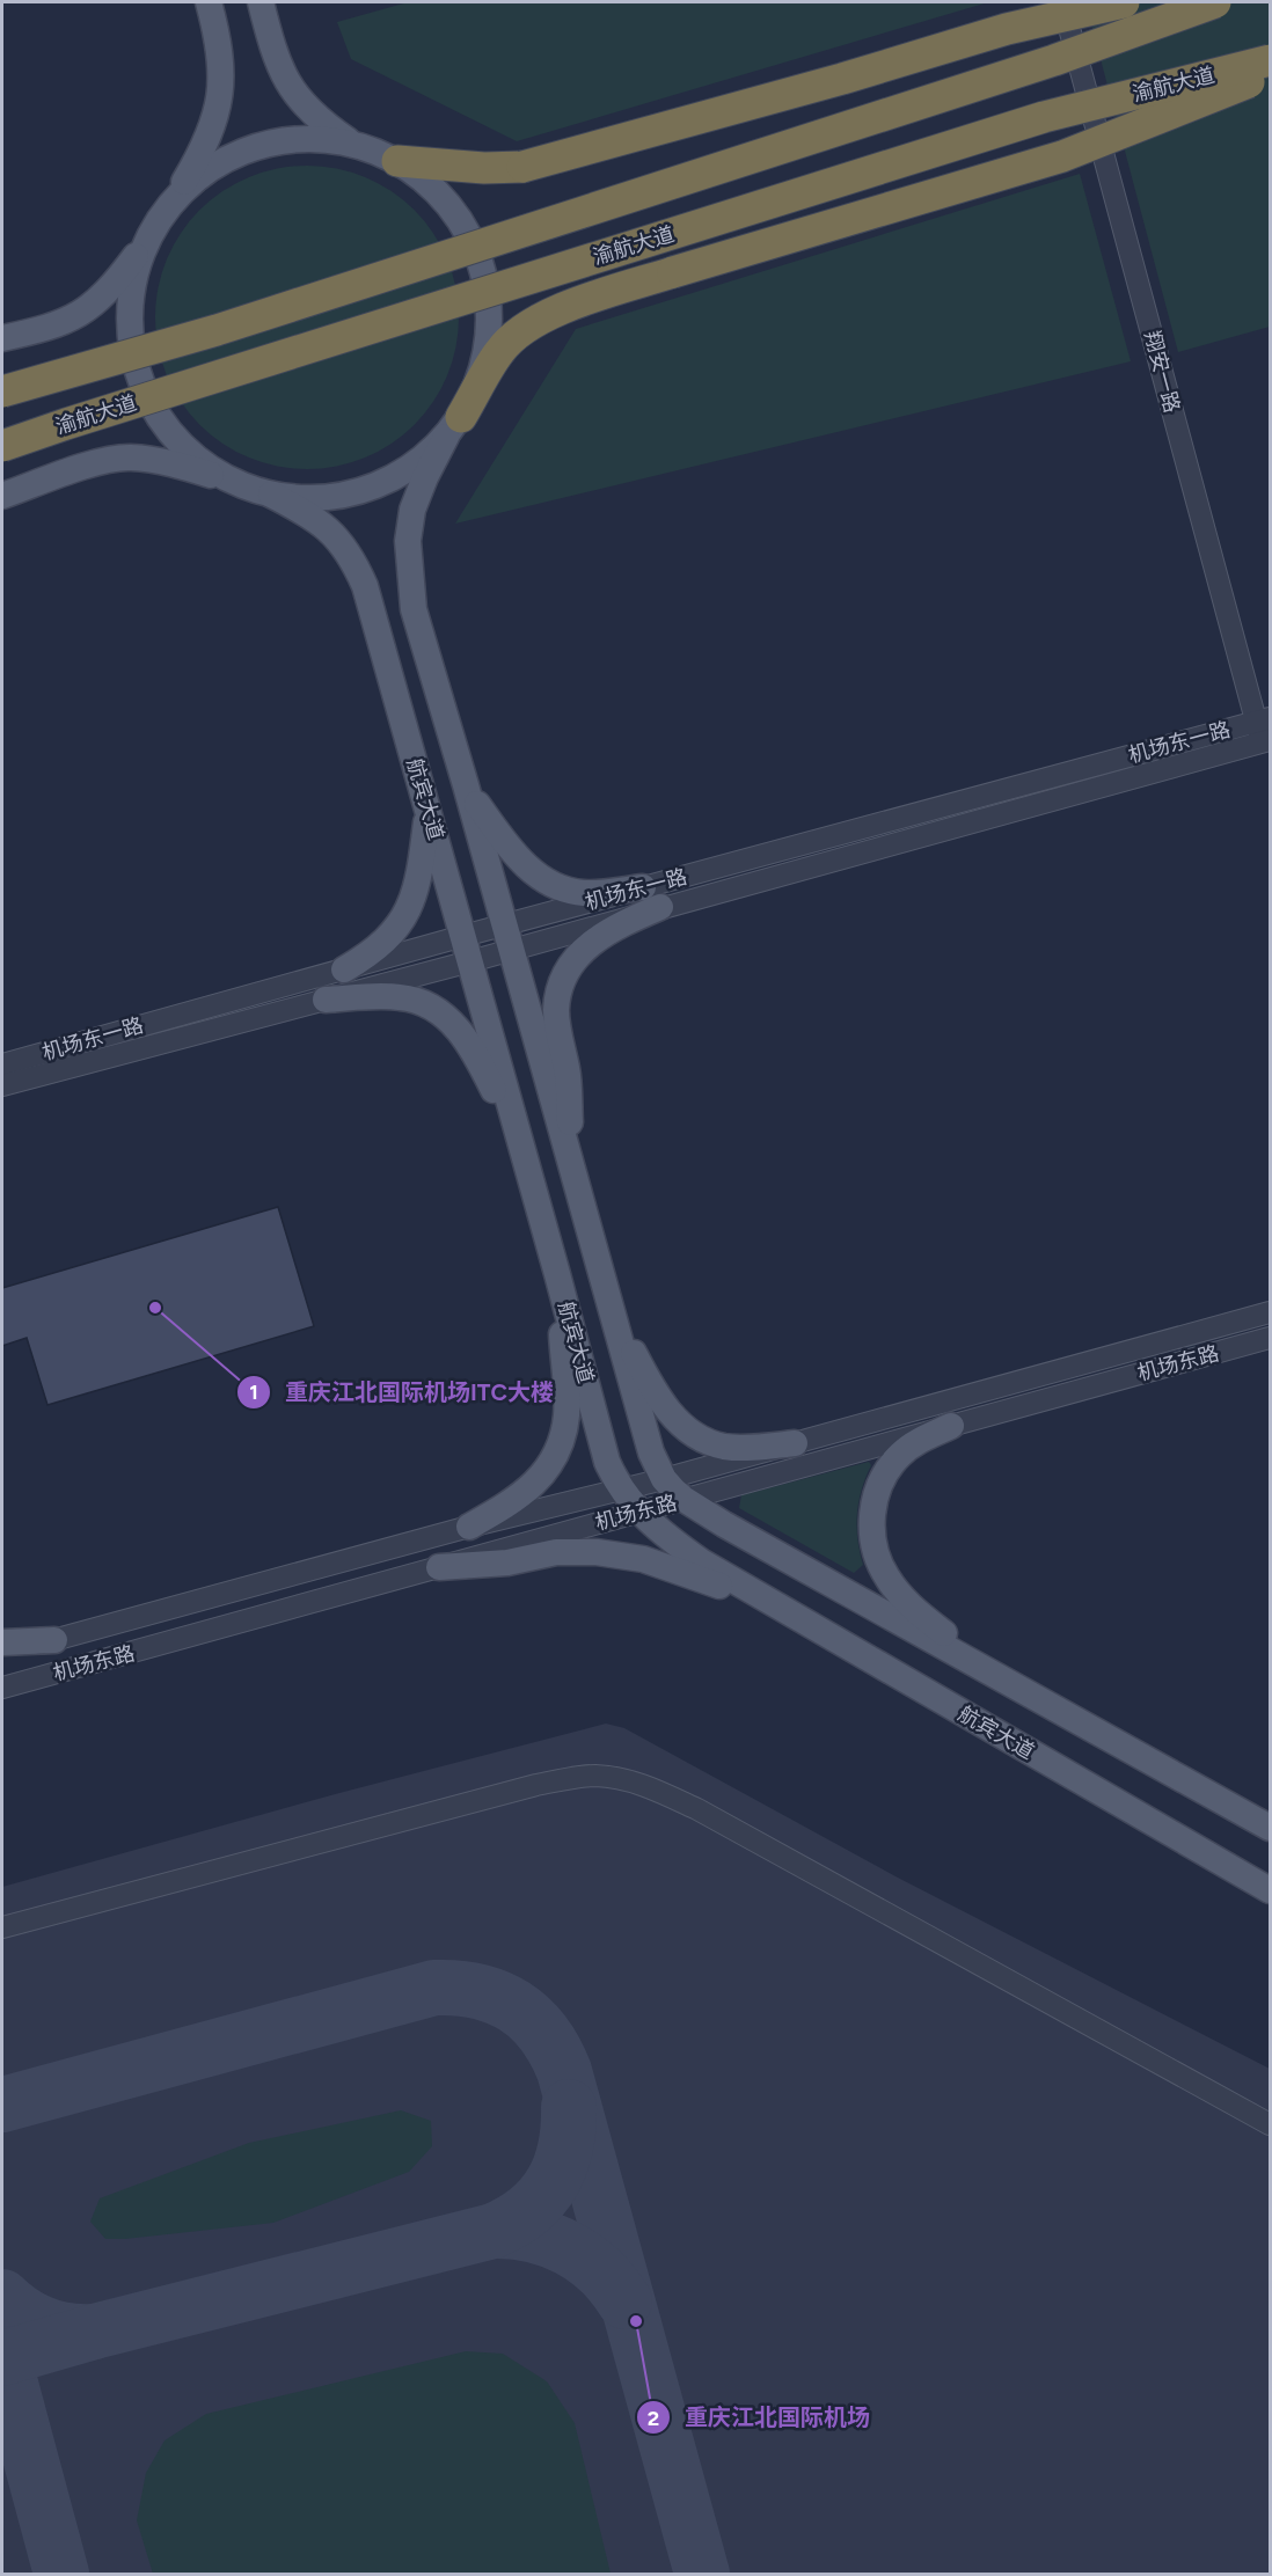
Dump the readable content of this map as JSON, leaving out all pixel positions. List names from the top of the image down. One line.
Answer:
{"streets":{"highway":["渝航大道"],"main road":["航宾大道"],"street":["翔安一路","机场东一路","机场东路"]},"crossings":[["翔安一路","机场东一路"],["机场东一路","航宾大道"],["航宾大道","机场东路"]],"places":["重庆江北国际机场ITC大楼","重庆江北国际机场"]}
